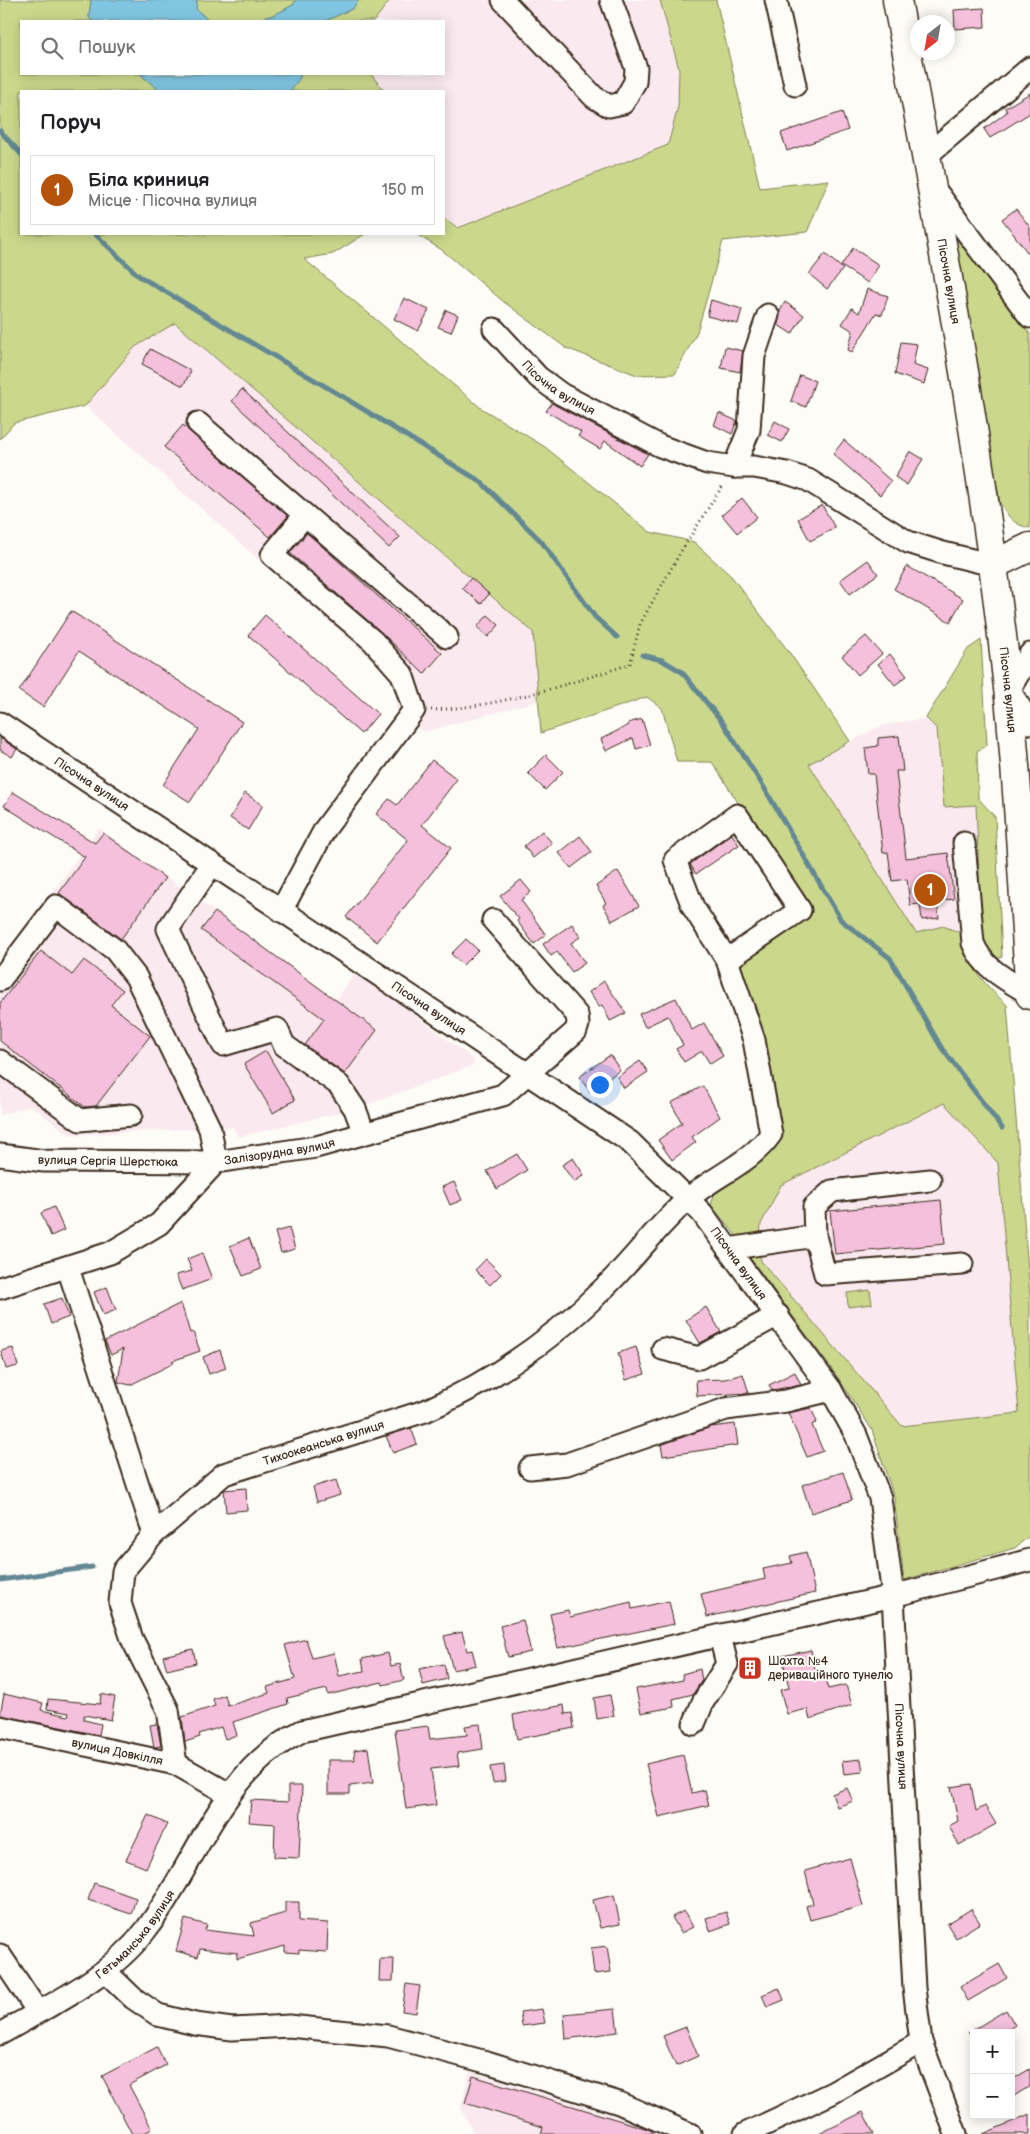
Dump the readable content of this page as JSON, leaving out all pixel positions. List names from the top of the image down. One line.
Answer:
{"streets":{"main road":["Пісочна вулиця"],"street":["Залізорудна вулиця","вулиця Сергія Шерстюка","Тихоокеанська вулиця","вулиця Довкілля","Гетьманська вулиця"]},"crossings":[["Пісочна вулиця","Залізорудна вулиця"],["Пісочна вулиця","Тихоокеанська вулиця"],["Пісочна вулиця","Гетьманська вулиця"],["Залізорудна вулиця","вулиця Сергія Шерстюка"],["Тихоокеанська вулиця","вулиця Довкілля"],["вулиця Довкілля","Гетьманська вулиця"]],"places":{"building":["Шахта №4 дериваційного тунелю"]},"north":"bottom left","page":{"search":"Пошук","heading":"Поруч","list":[{"mark":"1","name":"Біла криниця","note":"Місце · Пісочна вулиця","value":"150 m"}],"pins":"1","map_buttons":["+","−"]}}
